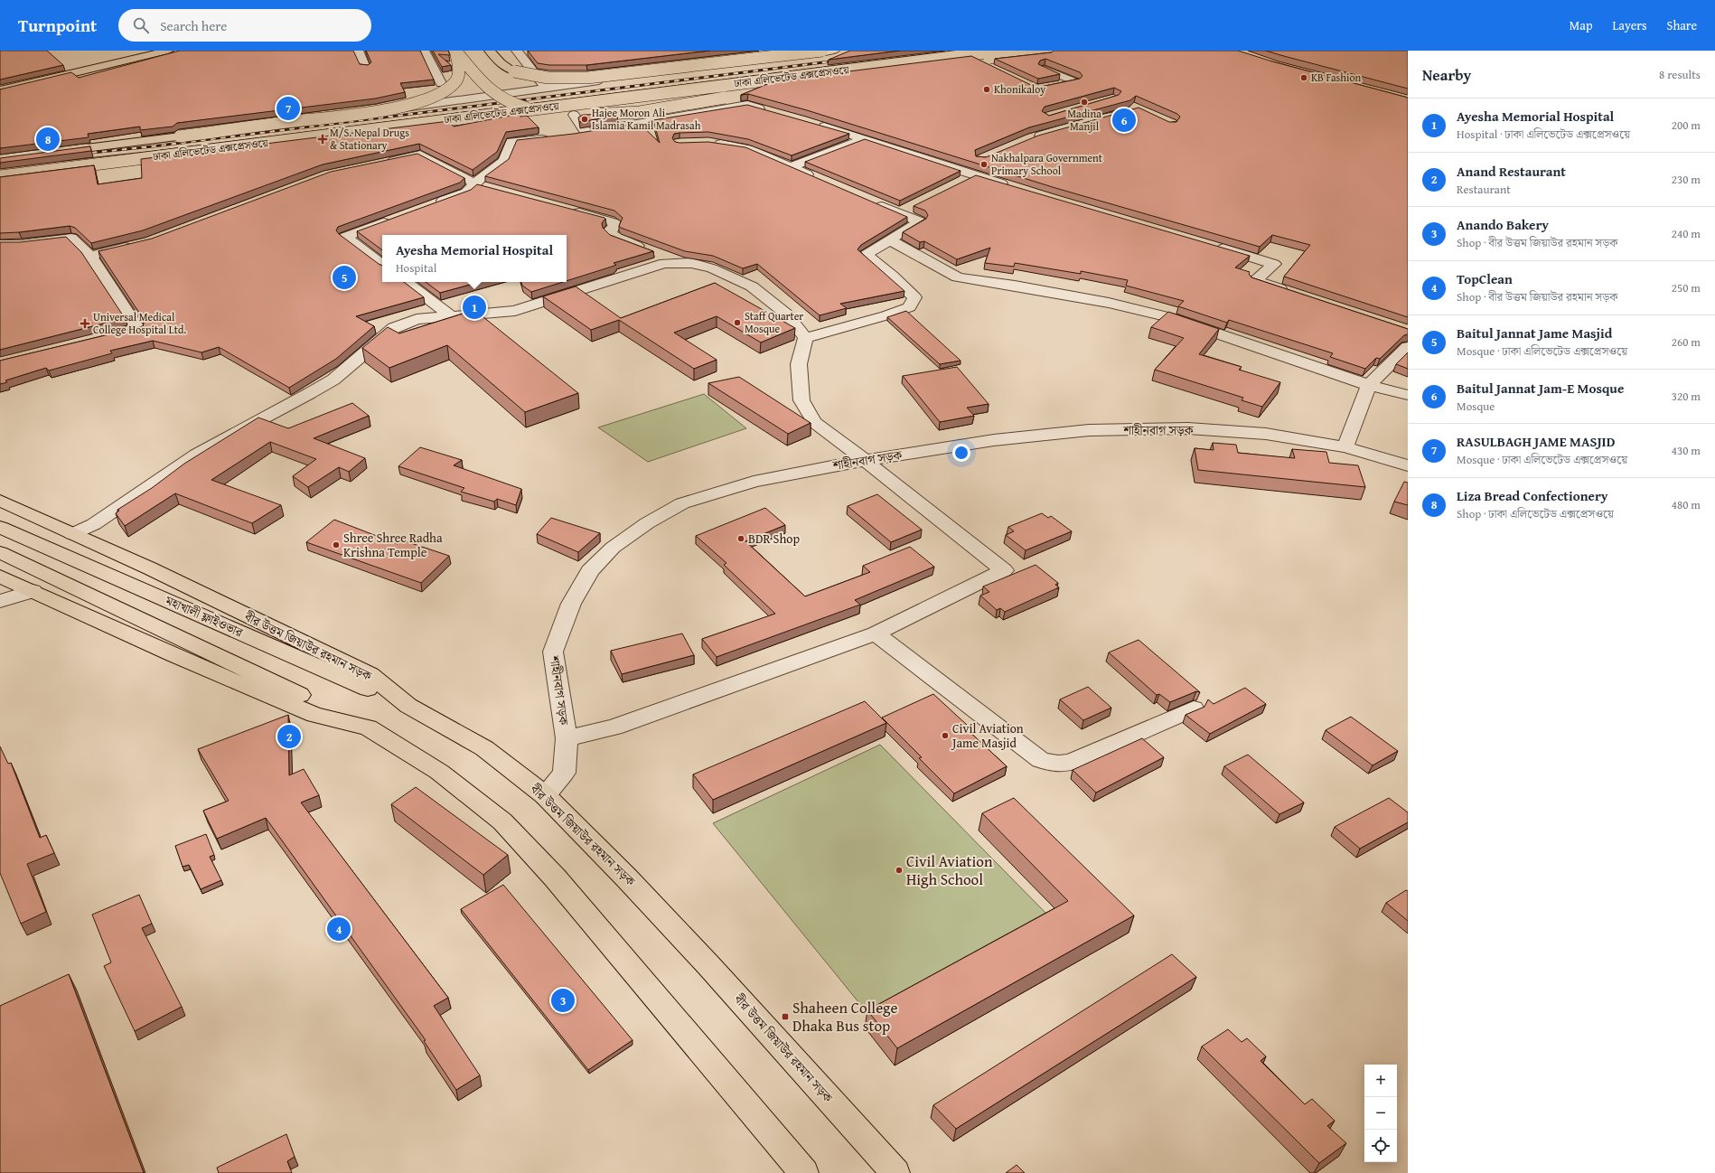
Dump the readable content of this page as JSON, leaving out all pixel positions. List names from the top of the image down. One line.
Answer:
{"streets":{"main road":["ঢাকা এলিভেটেড এক্সপ্রেসওয়ে","মহাখালী ফ্লাইওভার","বীর উত্তম জিয়াউর রহমান সড়ক"],"street":["শাহীনবাগ সড়ক"]},"crossings":[["শাহীনবাগ সড়ক","বীর উত্তম জিয়াউর রহমান সড়ক"],["মহাখালী ফ্লাইওভার","বীর উত্তম জিয়াউর রহমান সড়ক"]],"places":{"other":["KB Fashion","Khonikaloy","Madina Manjil","Hajee Moron Ali Islamia Kamil Madrasah","Nakhalpara Government Primary School","Staff Quarter Mosque","BDR Shop","Shree Shree Radha Krishna Temple","Civil Aviation Jame Masjid","Civil Aviation High School"],"health":["M/S. Nepal Drugs & Stationary","Universal Medical College Hospital Ltd."],"transit":["Shaheen College Dhaka Bus stop"]},"page":{"header":"Turnpoint","search":"Search here","nav":["Map","Layers","Share"],"heading":["Nearby","8 results"],"pins":["7","6","8","5","1","2","4","3"],"list":[{"mark":"1","name":"Ayesha Memorial Hospital","note":"Hospital · ঢাকা এলিভেটেড এক্সপ্রেসওয়ে","value":"200 m"},{"mark":"2","name":"Anand Restaurant","note":"Restaurant","value":"230 m"},{"mark":"3","name":"Anando Bakery","note":"Shop · বীর উত্তম জিয়াউর রহমান সড়ক","value":"240 m"},{"mark":"4","name":"TopClean","note":"Shop · বীর উত্তম জিয়াউর রহমান সড়ক","value":"250 m"},{"mark":"5","name":"Baitul Jannat Jame Masjid","note":"Mosque · ঢাকা এলিভেটেড এক্সপ্রেসওয়ে","value":"260 m"},{"mark":"6","name":"Baitul Jannat Jam-E Mosque","note":"Mosque","value":"320 m"},{"mark":"7","name":"RASULBAGH JAME MASJID","note":"Mosque · ঢাকা এলিভেটেড এক্সপ্রেসওয়ে","value":"430 m"},{"mark":"8","name":"Liza Bread Confectionery","note":"Shop · ঢাকা এলিভেটেড এক্সপ্রেসওয়ে","value":"480 m"}],"popup":["Ayesha Memorial Hospital","Hospital"],"map_buttons":["+","−"]}}
